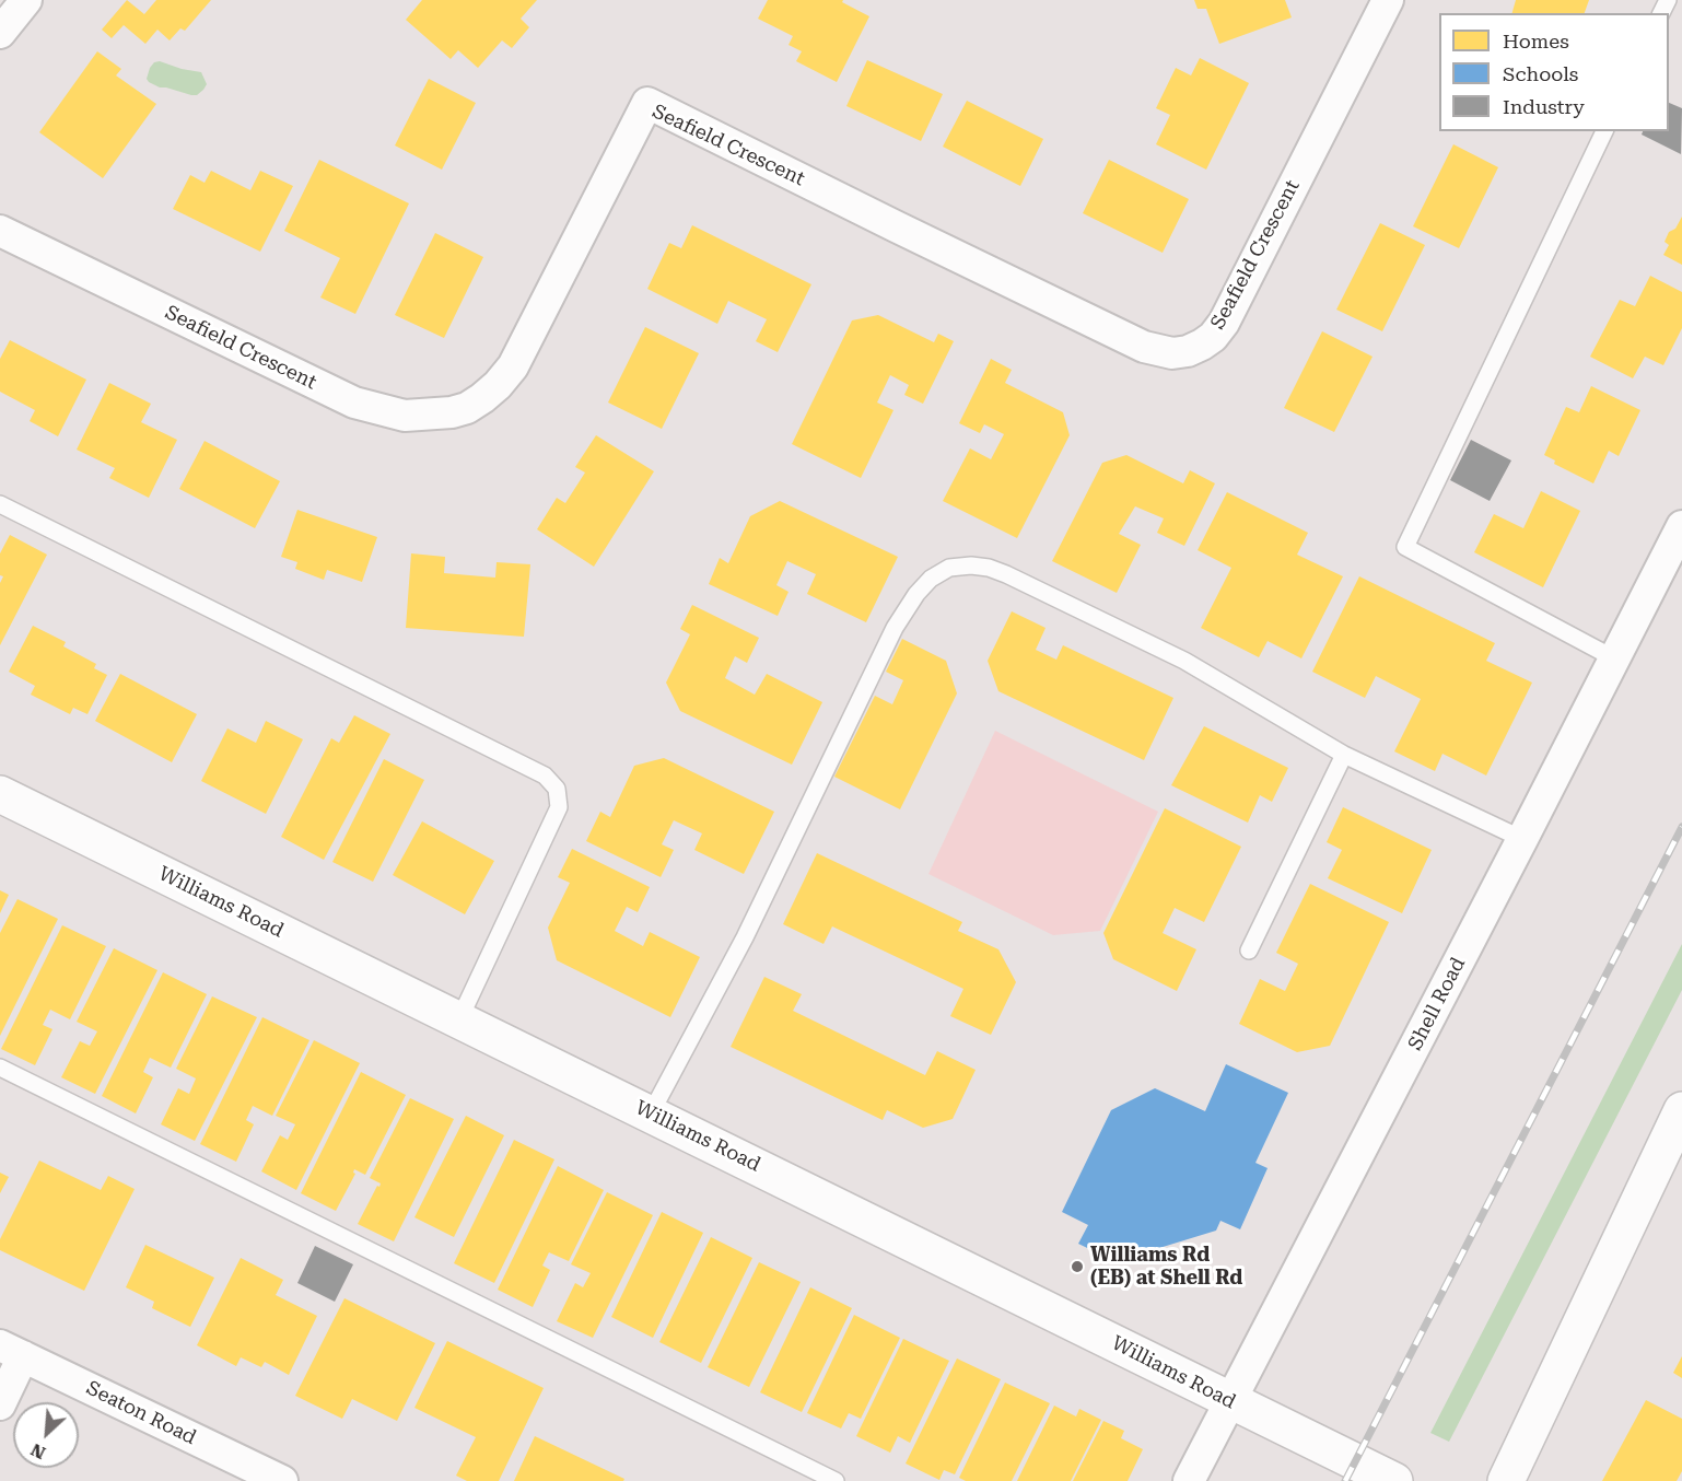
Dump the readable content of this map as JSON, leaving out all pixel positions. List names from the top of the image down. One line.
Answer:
{"streets":{"street":["Seafield Crescent","Williams Road","Shell Road","Seaton Road"]},"crossings":[["Williams Road","Shell Road"]],"places":["Williams Rd (EB) at Shell Rd"],"legend":["Homes","Schools","Industry"],"north":"bottom left"}
